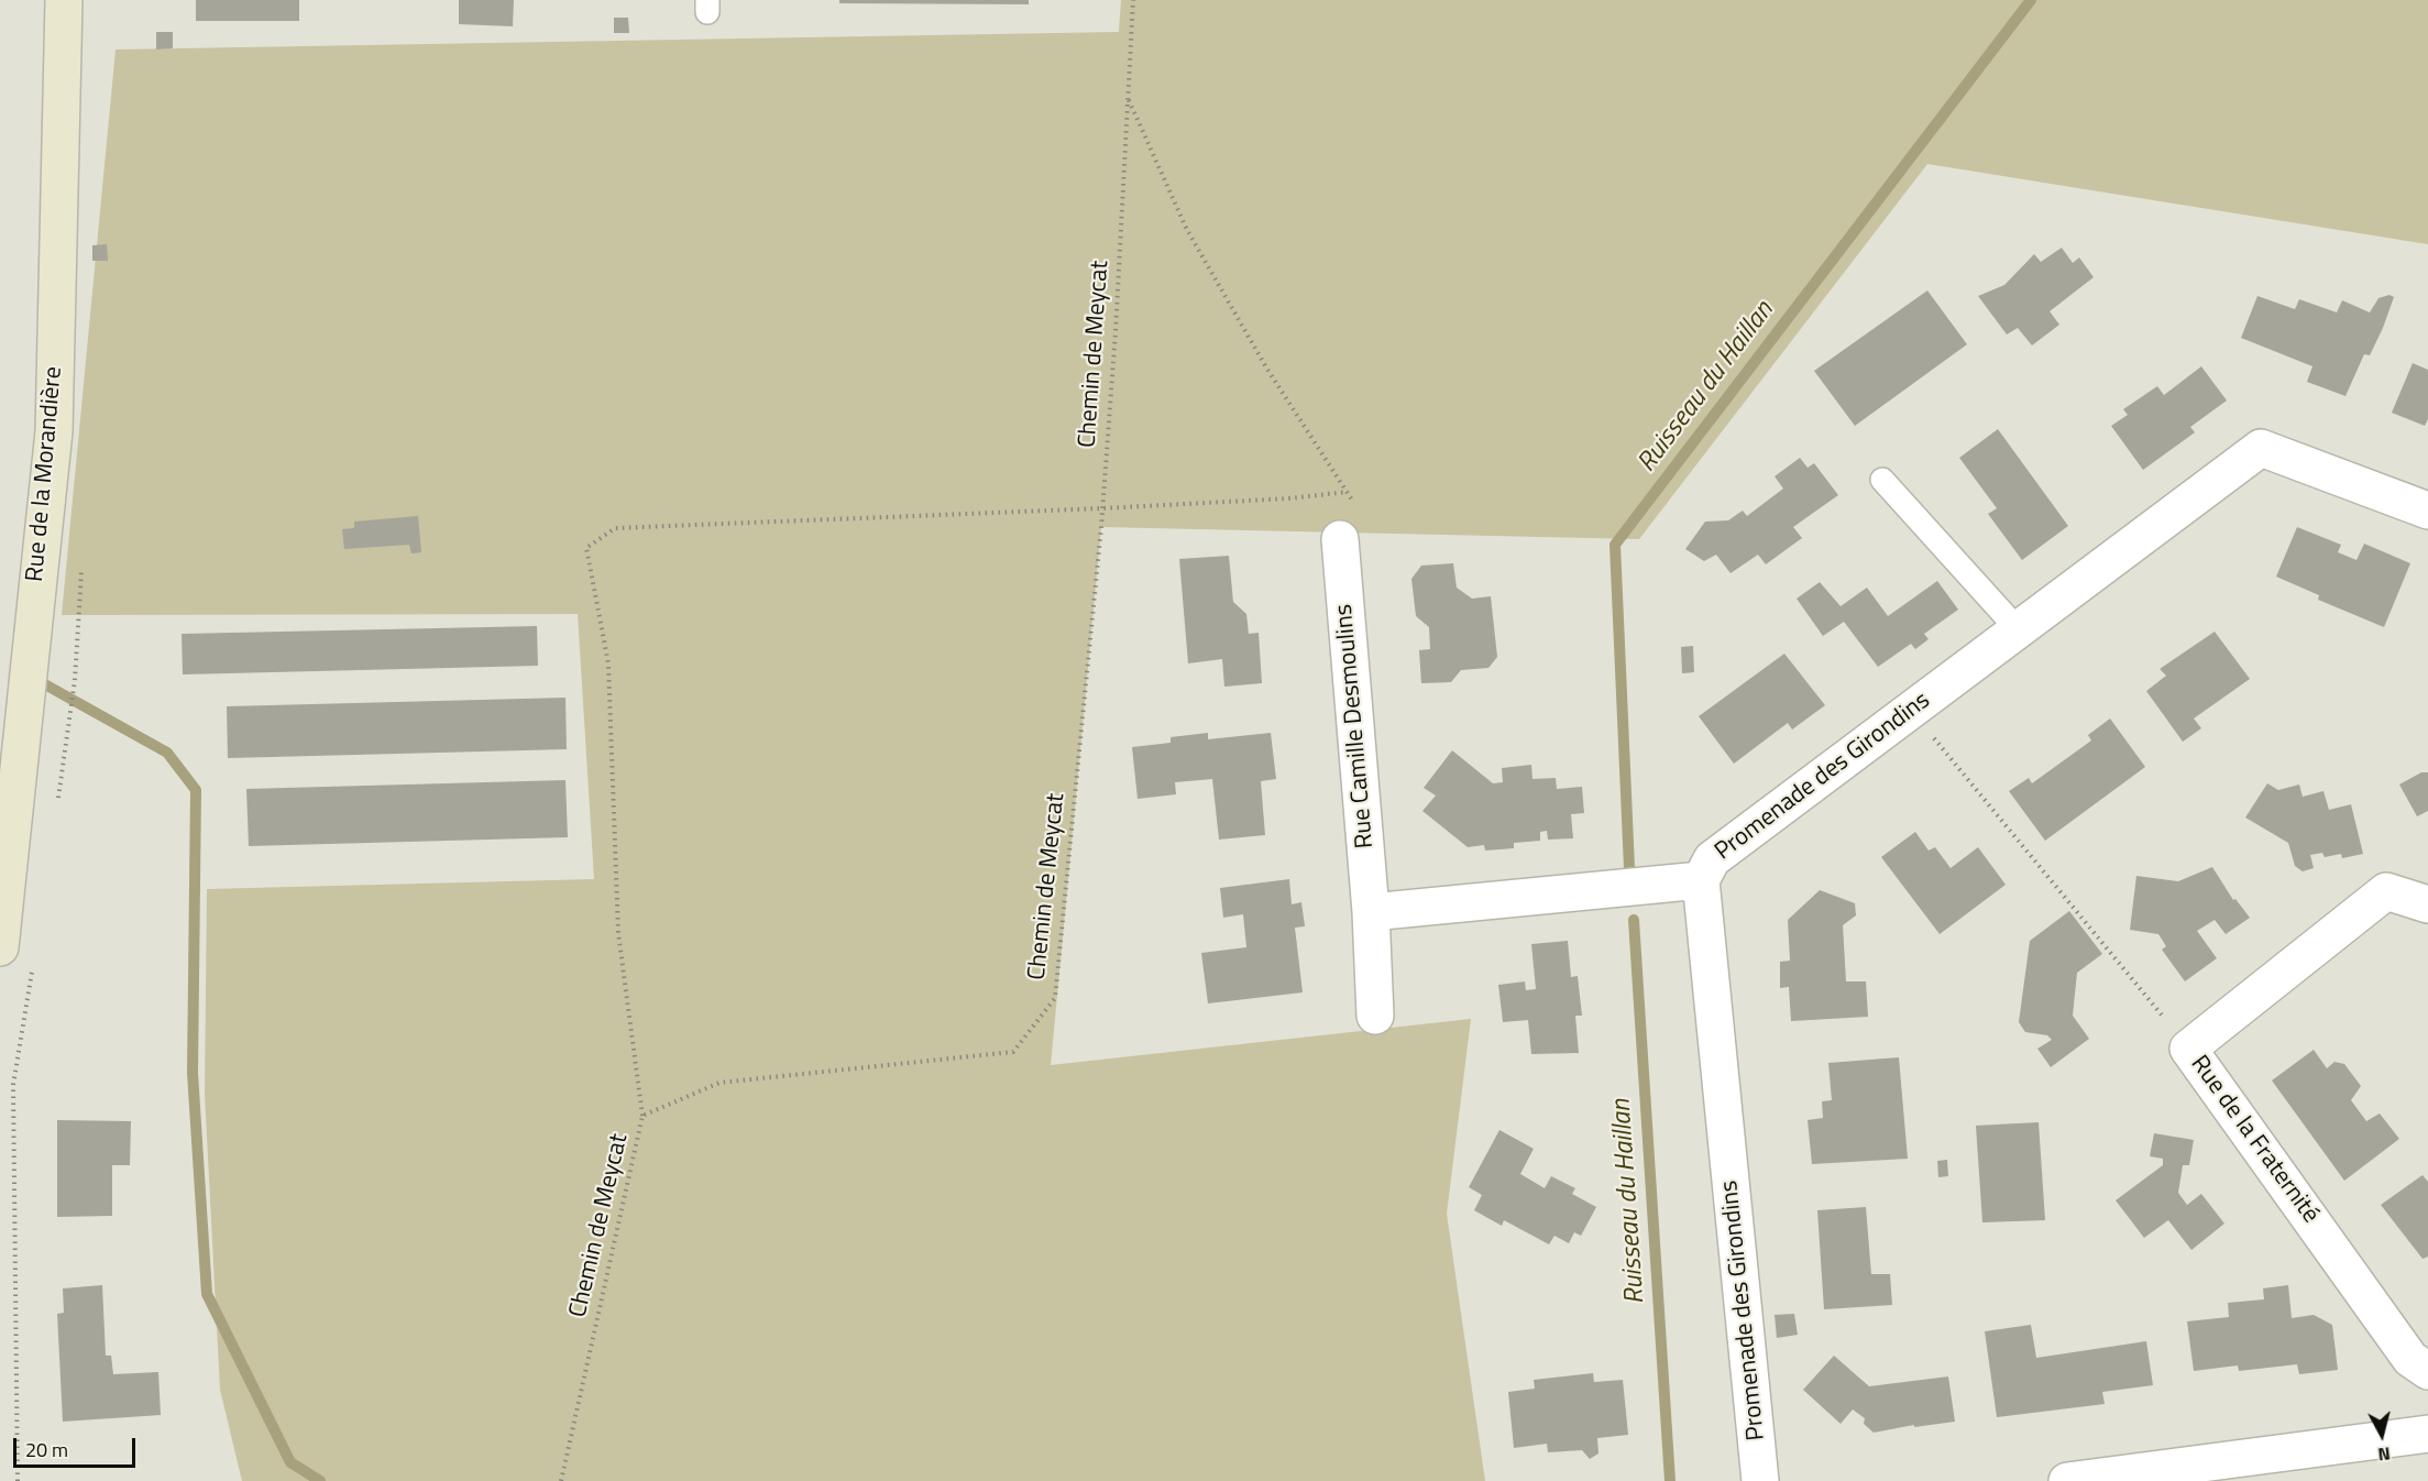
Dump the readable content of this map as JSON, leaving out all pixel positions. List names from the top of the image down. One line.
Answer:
{"streets":{"street":["Rue de la Morandière","Rue Camille Desmoulins","Promenade des Girondins","Rue de la Fraternité"],"path":["Chemin de Meycat"]},"water":["Ruisseau du Haillan"],"scale_bar":"20 m","north":"bottom"}
